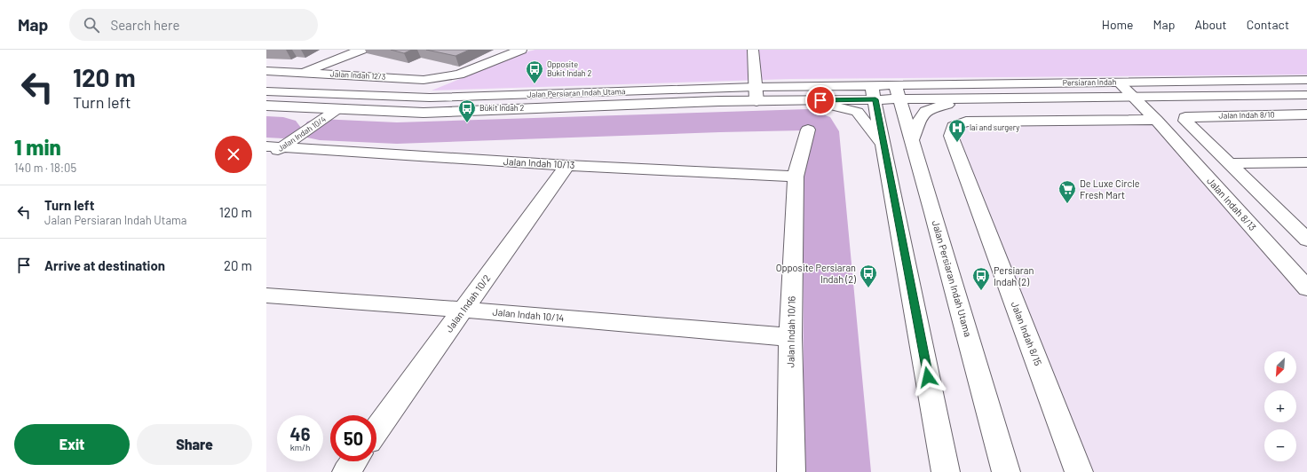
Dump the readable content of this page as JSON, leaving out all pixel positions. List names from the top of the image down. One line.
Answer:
{"streets":{"main road":["Jalan Indah 12/3","Persiaran Indah","Jalan Persiaran Indah Utama","Jalan Indah 8/10","Jalan Indah 10/4","Jalan Indah 10/13","Jalan Indah 8/13","Jalan Indah 10/2","Jalan Indah 10/14","Jalan Indah 10/16","Jalan Indah 8/15"]},"crossings":[["Persiaran Indah","Jalan Persiaran Indah Utama"],["Persiaran Indah","Jalan Indah 8/13"],["Jalan Persiaran Indah Utama","Jalan Indah 10/4"],["Jalan Indah 10/4","Jalan Indah 10/13"],["Jalan Indah 10/13","Jalan Indah 10/2"],["Jalan Indah 10/13","Jalan Indah 10/16"],["Jalan Indah 8/13","Jalan Indah 8/15"],["Jalan Indah 10/2","Jalan Indah 10/14"],["Jalan Indah 10/14","Jalan Indah 10/16"]],"places":{"bus stop":["Opposite Bukit Indah 2","Bukit Indah 2","Opposite Persiaran Indah (2)","Persiaran Indah (2)"],"hospital":["lai and surgery"],"supermarket":["De Luxe Circle Fresh Mart"]},"north":"bottom left","page":{"header":"Map","search":"Search here","nav":["Home","Map","About","Contact"],"turn":["120 m","Turn left"],"heading":["1 min","140 m · 18:05"],"list":[{"name":"Turn left","note":"Jalan Persiaran Indah Utama","value":"120 m"},{"name":"Arrive at destination","value":"20 m"}],"map_buttons":["+","−"],"speed":"46 km/h","limit":"50","buttons":["Exit","Share"]}}
